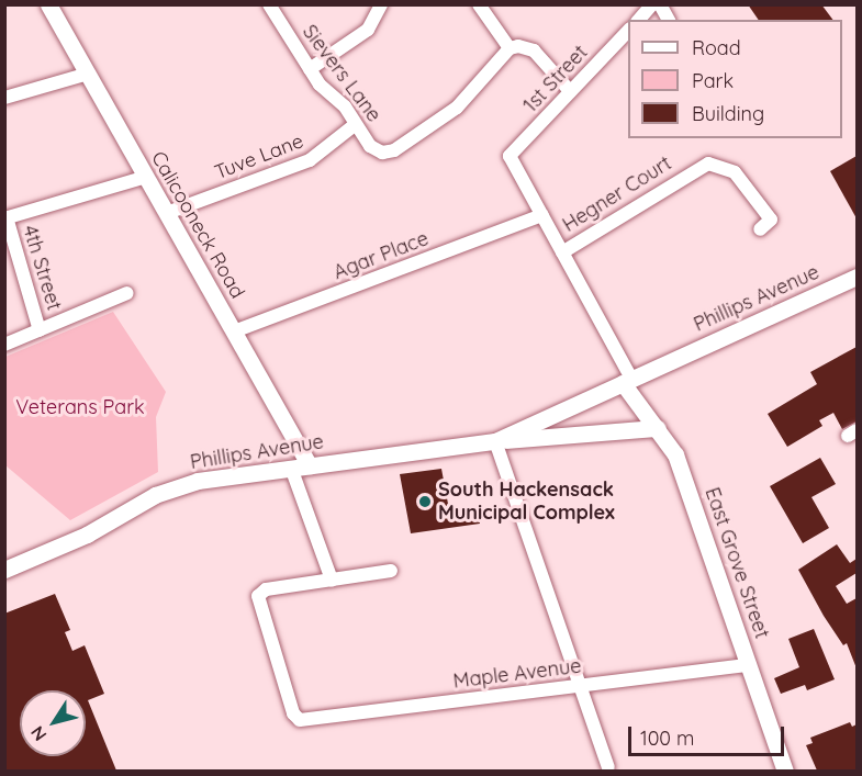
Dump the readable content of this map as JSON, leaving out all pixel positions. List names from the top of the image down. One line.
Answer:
{"streets":{"street":["Sievers Lane","1st Street","Tuve Lane","Hegner Court","Calicooneck Road","Agar Place","4th Street","Phillips Avenue","East Grove Street","Maple Avenue"]},"crossings":[["Sievers Lane","Tuve Lane"],["1st Street","East Grove Street"],["Tuve Lane","Calicooneck Road"],["Hegner Court","East Grove Street"],["Calicooneck Road","Agar Place"],["Calicooneck Road","Phillips Avenue"],["Agar Place","East Grove Street"],["Phillips Avenue","East Grove Street"],["East Grove Street","Maple Avenue"]],"parks":["Veterans Park"],"places":["South Hackensack Municipal Complex"],"legend":["Road","Park","Building"],"scale_bar":"100 m","north":"bottom left"}
